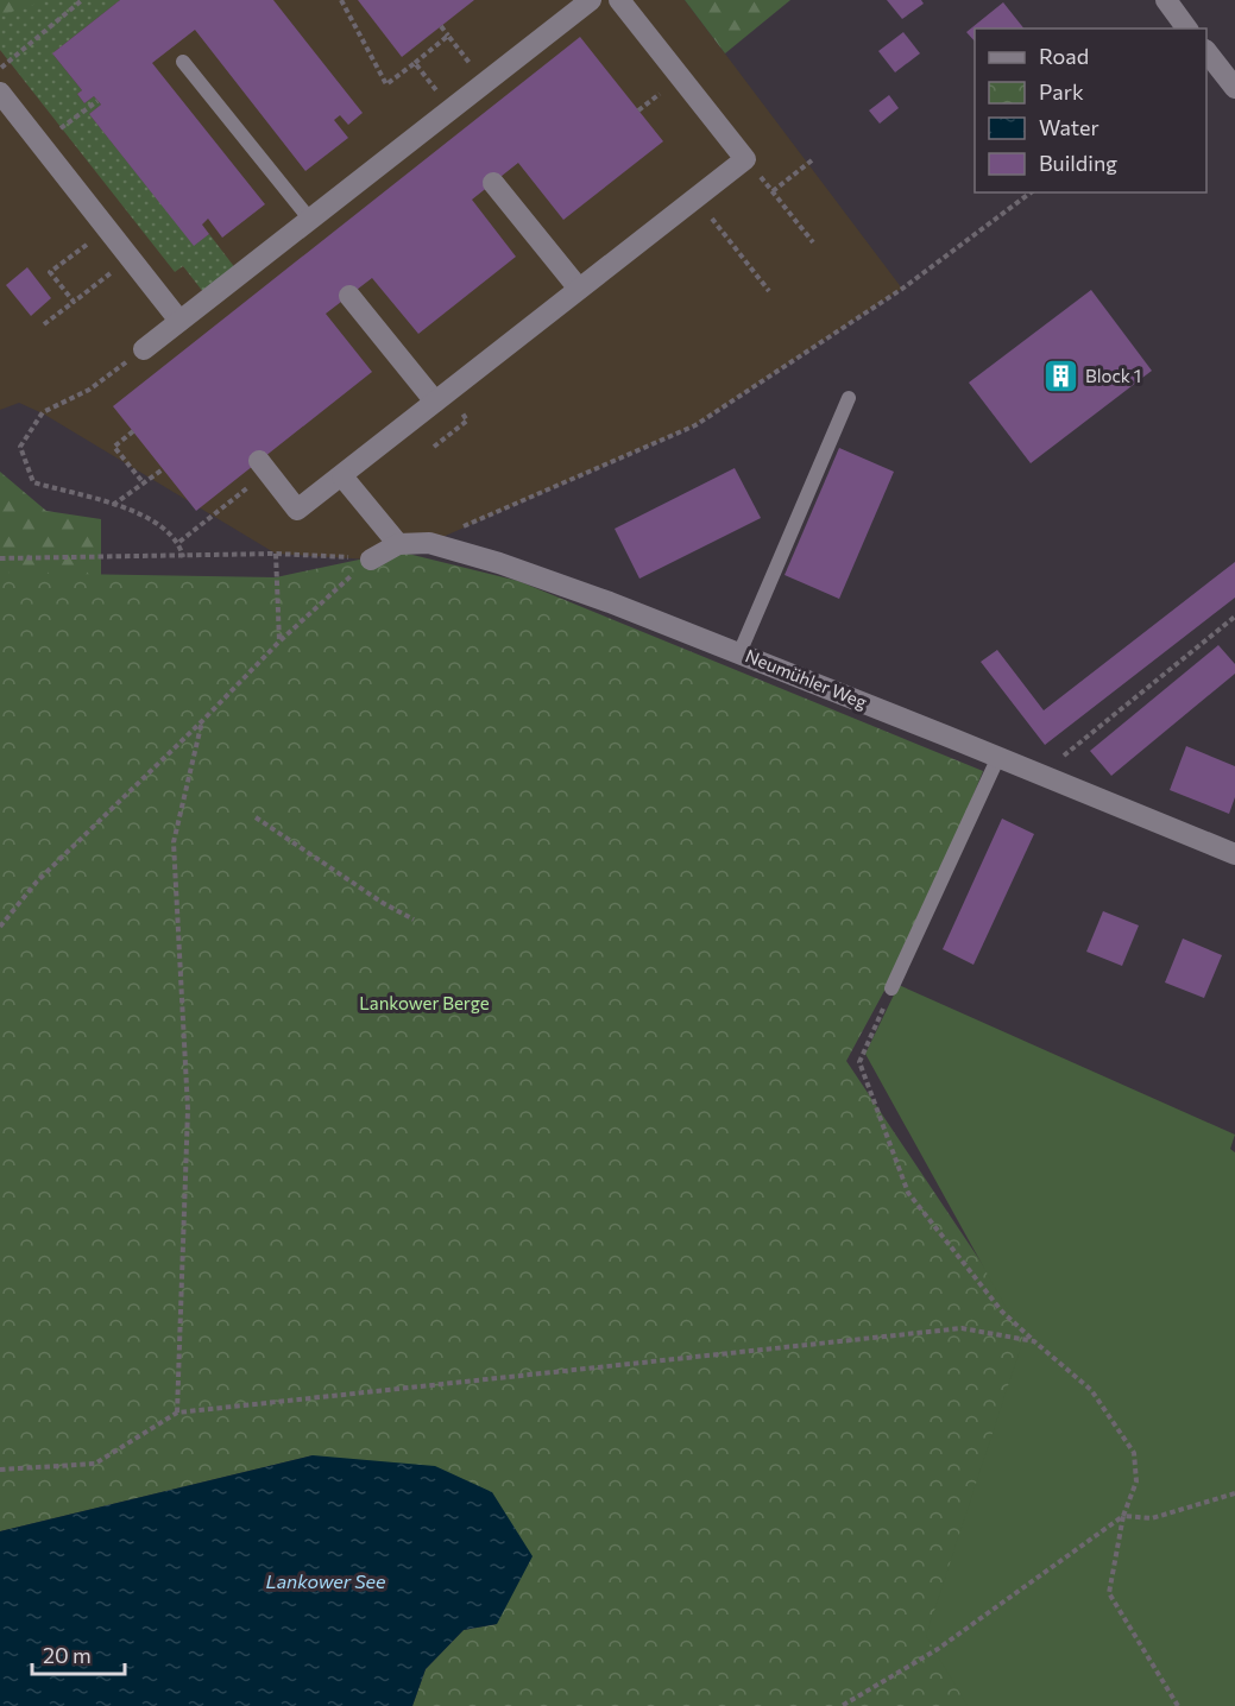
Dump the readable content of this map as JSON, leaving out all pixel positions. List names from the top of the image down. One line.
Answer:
{"streets":{"street":["Neumühler Weg"]},"water":["Lankower See"],"parks":["Lankower Berge"],"places":{"building":["Block 1"]},"legend":["Road","Park","Water","Building"],"scale_bar":"20 m"}
